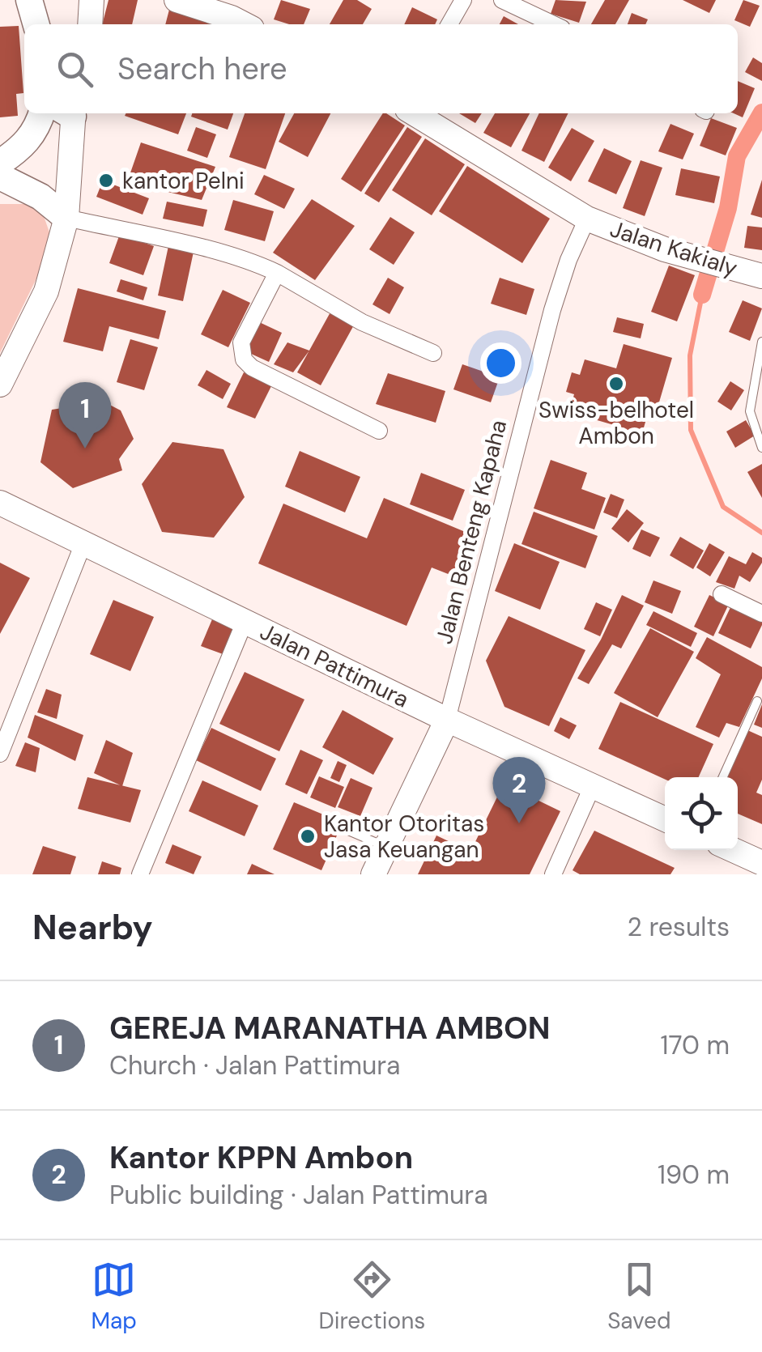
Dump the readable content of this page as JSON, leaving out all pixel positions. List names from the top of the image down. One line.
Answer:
{"streets":{"main road":["Jalan Kakialy","Jalan Pattimura"],"street":["Jalan Benteng Kapaha"]},"crossings":[["Jalan Kakialy","Jalan Benteng Kapaha"],["Jalan Benteng Kapaha","Jalan Pattimura"]],"places":["kantor Pelni","Swiss-belhotel Ambon","Kantor Otoritas Jasa Keuangan"],"page":{"search":"Search here","pins":["1","2"],"heading":["Nearby","2 results"],"list":[{"mark":"1","name":"GEREJA MARANATHA AMBON","note":"Church · Jalan Pattimura","value":"170 m"},{"mark":"2","name":"Kantor KPPN Ambon","note":"Public building · Jalan Pattimura","value":"190 m"}],"nav":["Map","Directions","Saved"]}}
